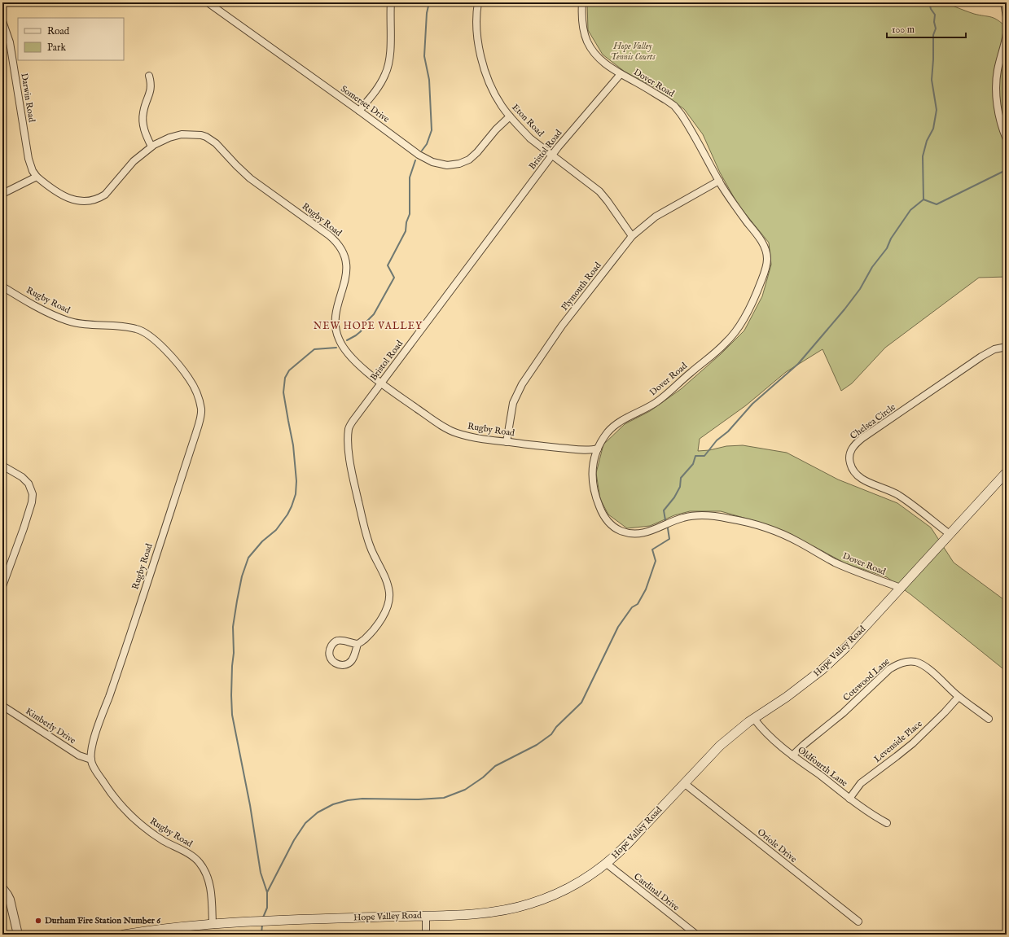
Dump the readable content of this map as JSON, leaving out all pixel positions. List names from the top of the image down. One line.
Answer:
{"streets":{"main road":["Hope Valley Road"],"street":["Dover Road","Darwin Road","Somerset Drive","Eton Road","Bristol Road","Rugby Road","Plymouth Road","Chelsea Circle","Cotswood Lane","Kimberly Drive","Levenside Place","Oldfourth Lane","Oriole Drive","Cardinal Drive"]},"crossings":[["Dover Road","Bristol Road"],["Dover Road","Rugby Road"],["Dover Road","Plymouth Road"],["Dover Road","Hope Valley Road"],["Darwin Road","Rugby Road"],["Somerset Drive","Eton Road"],["Eton Road","Bristol Road"],["Eton Road","Plymouth Road"],["Bristol Road","Rugby Road"],["Rugby Road","Plymouth Road"],["Rugby Road","Hope Valley Road"],["Rugby Road","Kimberly Drive"],["Chelsea Circle","Hope Valley Road"],["Hope Valley Road","Oldfourth Lane"],["Hope Valley Road","Oriole Drive"],["Hope Valley Road","Cardinal Drive"],["Cotswood Lane","Levenside Place"],["Cotswood Lane","Oldfourth Lane"],["Levenside Place","Oldfourth Lane"]],"districts":["NEW HOPE VALLEY"],"parks":["Hope Valley Tennis Courts"],"places":["Durham Fire Station Number 6"],"legend":["Road","Park"],"scale_bar":"100 m"}
